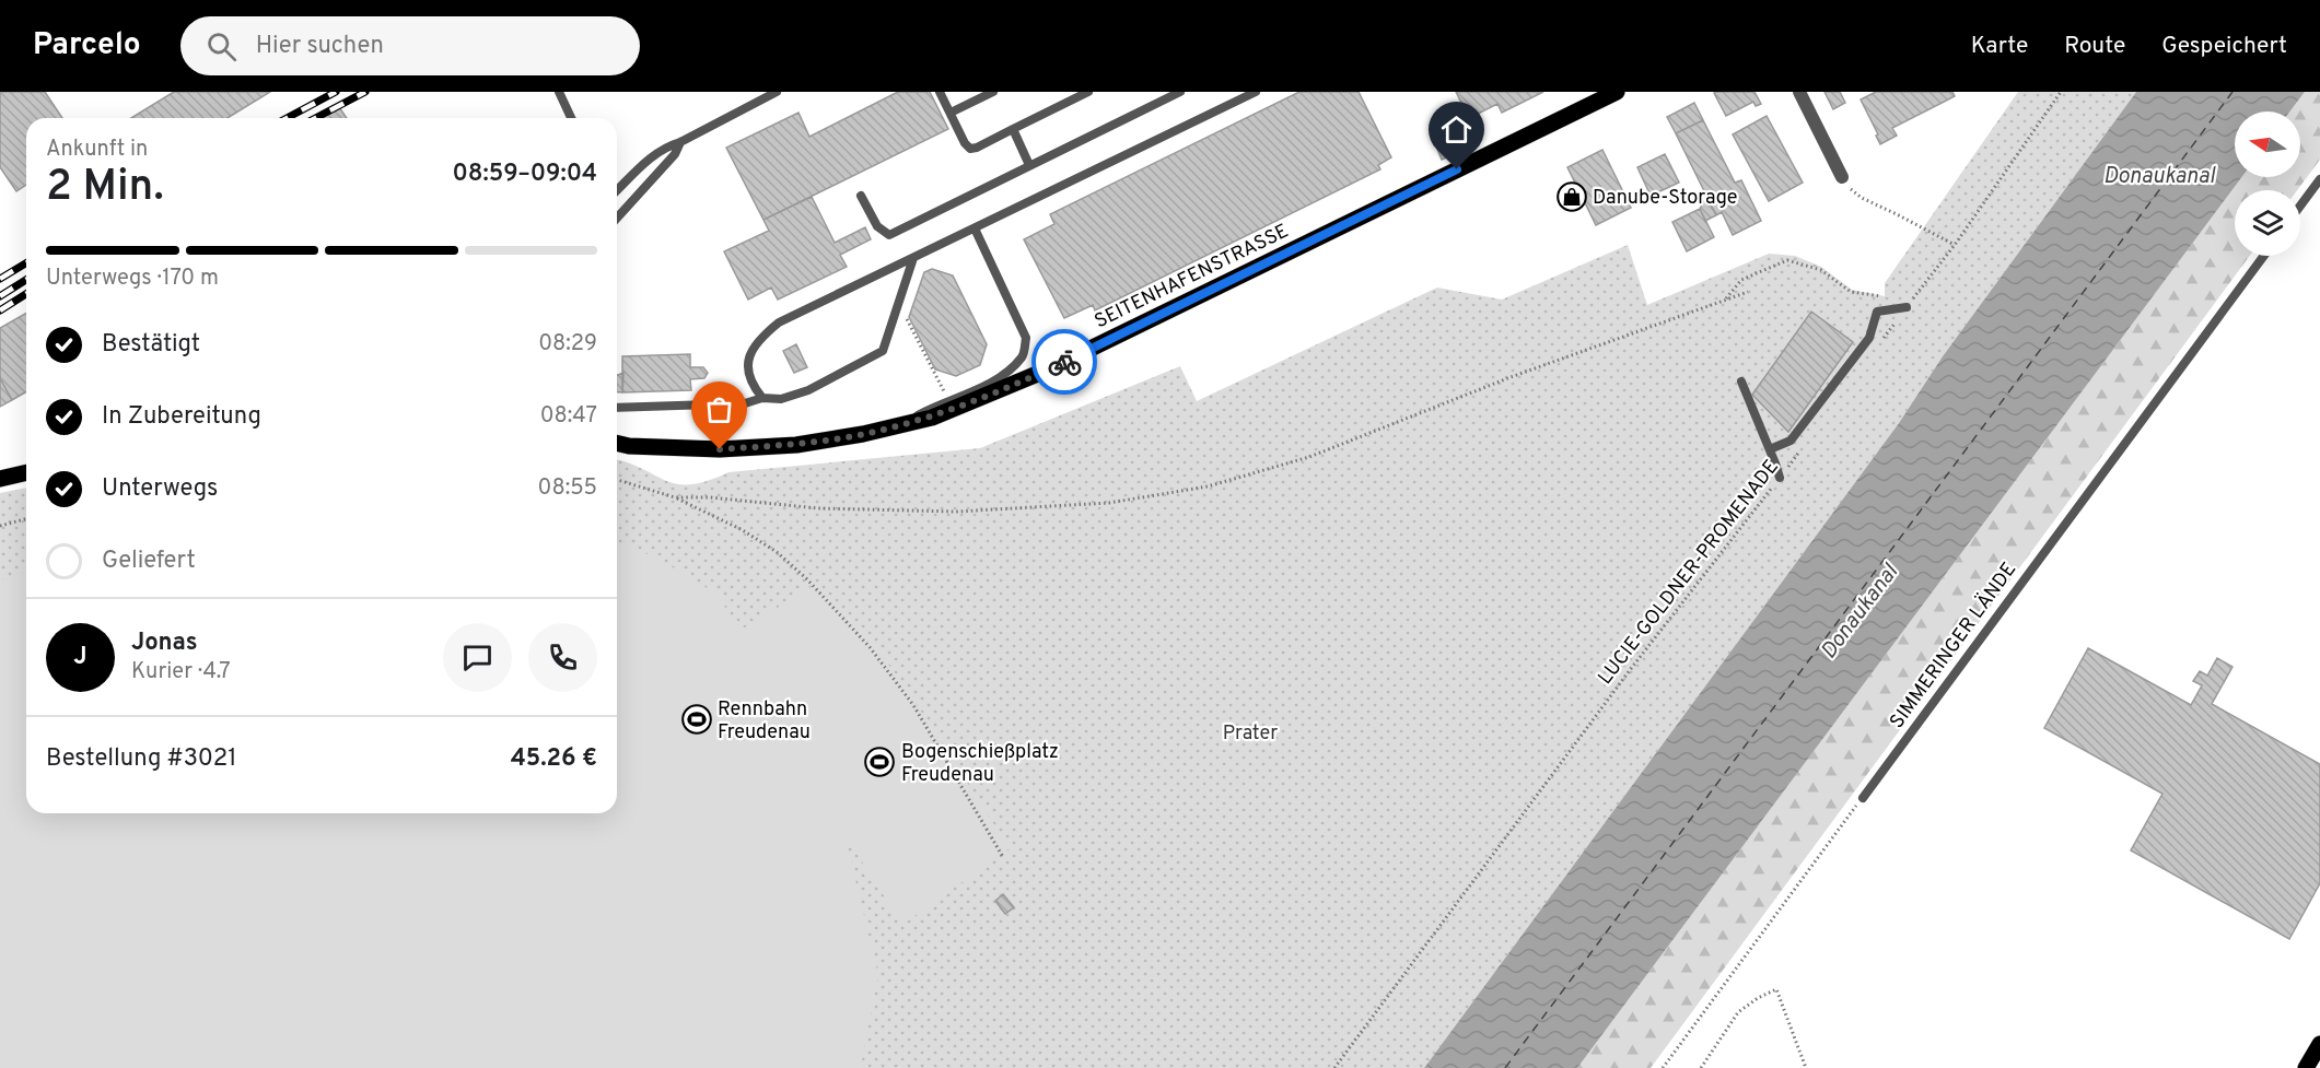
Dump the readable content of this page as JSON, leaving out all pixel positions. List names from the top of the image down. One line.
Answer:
{"streets":{"main road":["SEITENHAFENSTRASSE"],"lane":["SIMMERINGER LÄNDE"],"path":["LUCIE-GOLDNER-PROMENADE"]},"water":["Donaukanal"],"parks":["Prater"],"places":{"shop":["Danube-Storage"],"sports":["Rennbahn Freudenau","Bogenschießplatz Freudenau"]},"north":"left","page":{"header":"Parcelo","search":"Hier suchen","nav":["Karte","Route","Gespeichert"],"heading":["2 Min.","Ankunft in","08:59–09:04"],"panel":["Jonas","Kurier · 4.7","Bestellung #3021","45.26 €"],"bar":"Unterwegs · 170 m","list":[["Bestätigt","08:29"],["In Zubereitung","08:47"],["Unterwegs","08:55"],"Geliefert"],"round":"J"}}
